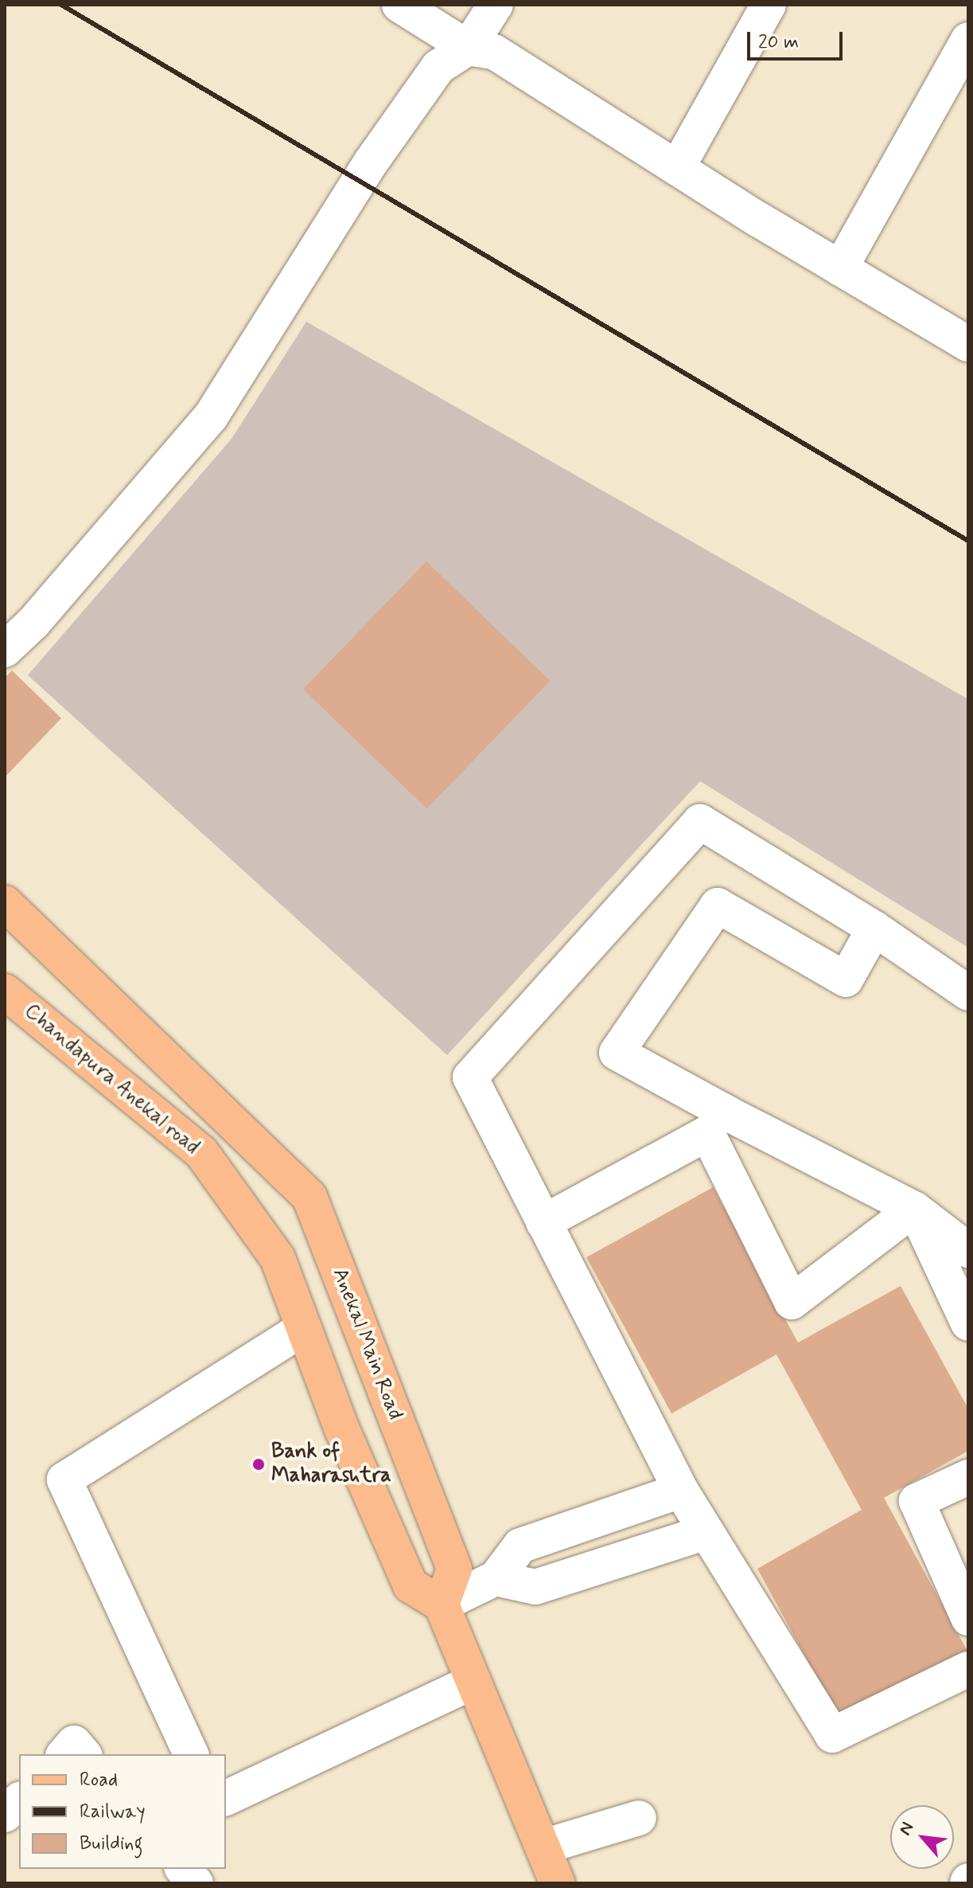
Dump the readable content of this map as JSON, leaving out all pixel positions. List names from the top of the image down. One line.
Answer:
{"streets":{"main road":["Chandapura Anekal road","Anekal Main Road"]},"crossings":[["Chandapura Anekal road","Anekal Main Road"]],"places":["Bank of Maharashtra"],"legend":["Road","Railway","Building"],"scale_bar":"20 m","north":"top left"}
